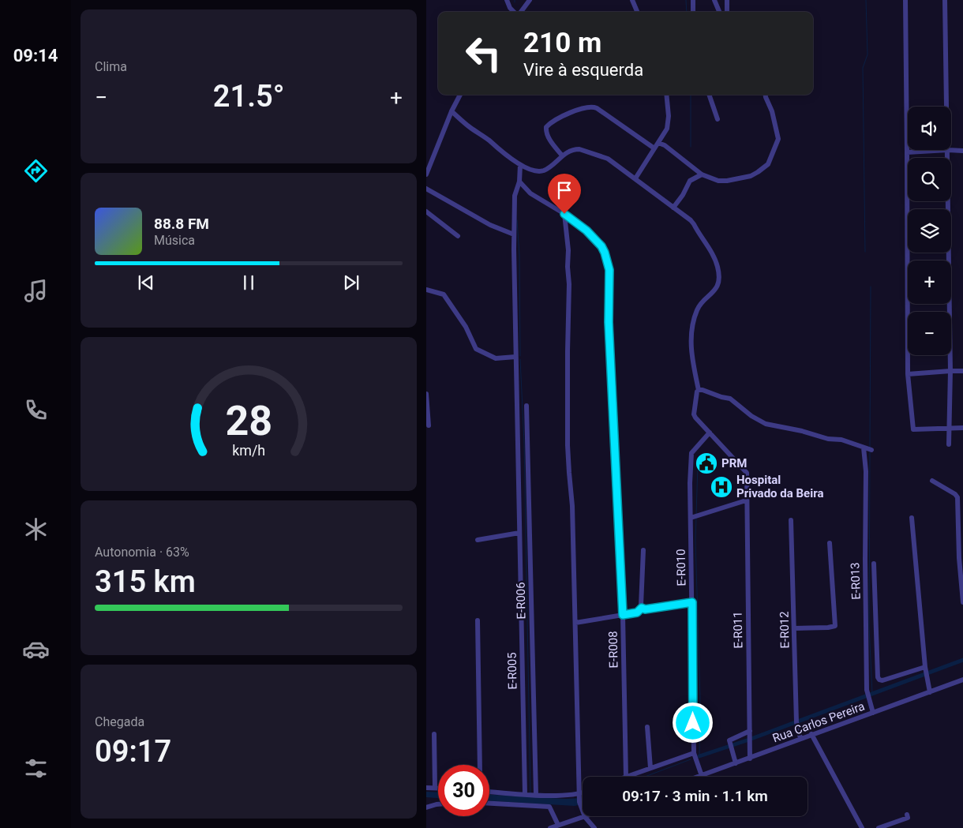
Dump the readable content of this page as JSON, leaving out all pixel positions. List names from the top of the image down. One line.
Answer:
{"streets":{"street":["E-R010","E-R013","E-R006","E-R011","E-R012","E-R008","E-R005","Rua Carlos Pereira"]},"crossings":[["E-R010","E-R011"],["E-R010","Rua Carlos Pereira"],["E-R013","Rua Carlos Pereira"],["E-R011","Rua Carlos Pereira"],["E-R012","Rua Carlos Pereira"],["E-R008","E-R005"]],"places":{"public building":["PRM"],"hospital":["Hospital Privado da Beira"]},"page":{"tabs":"09:14","tile":["Clima",["Autonomia · 63%","315 km"],["Chegada","09:17"]],"turn":["210 m","Vire à esquerda"],"heat":["−","21.5°","+"],"map_buttons":["+","−"],"song":["88.8 FM","Música"],"limit":"30","trip":"09:17 · 3 min · 1.1 km","gauge":["28","km/h"]}}
